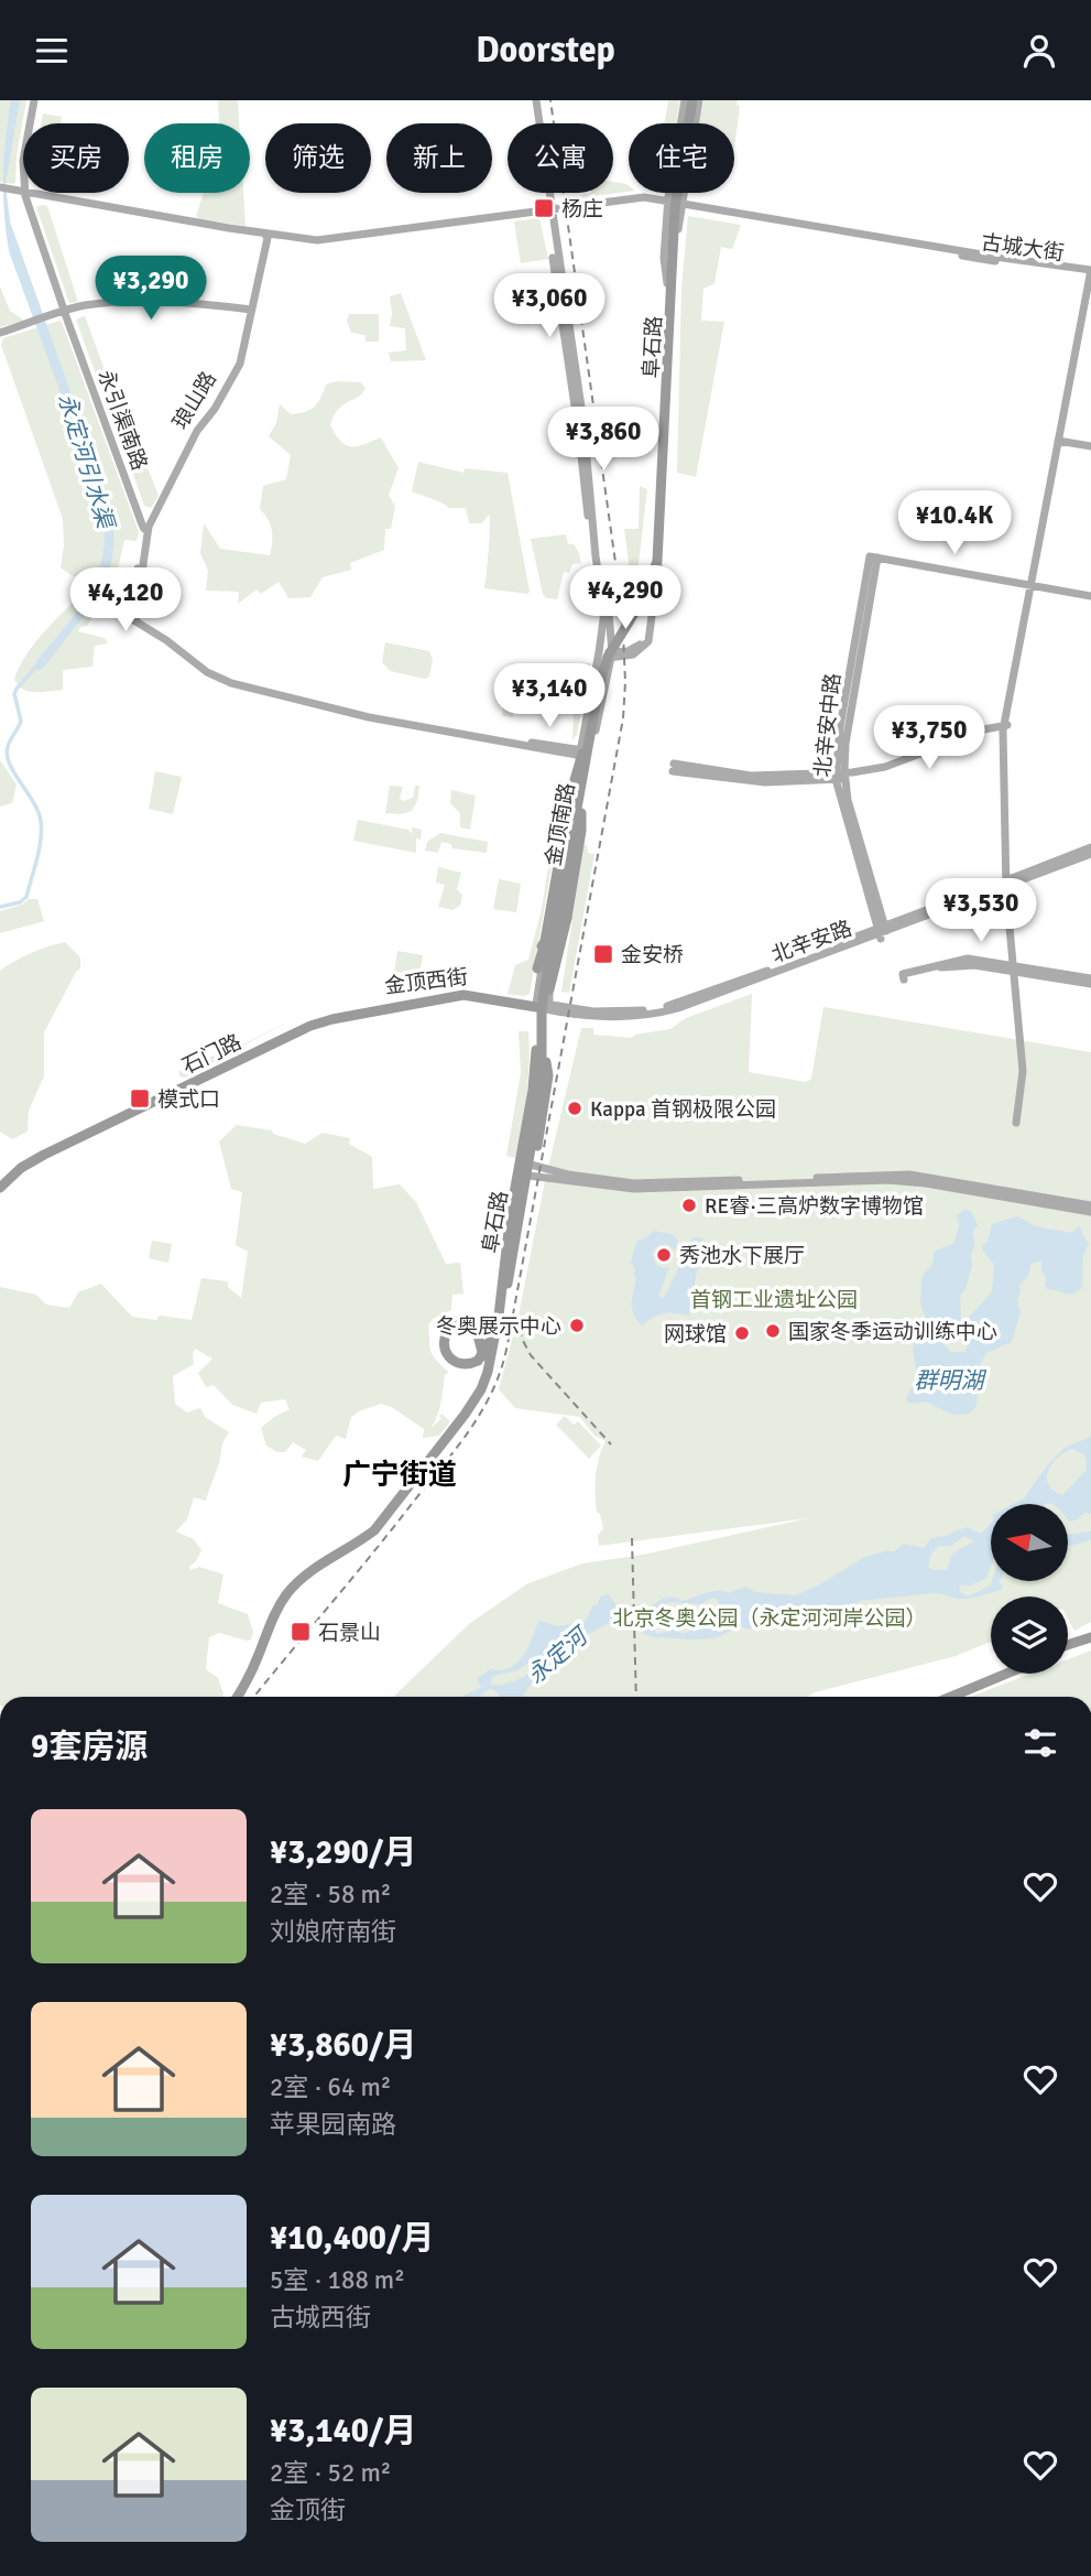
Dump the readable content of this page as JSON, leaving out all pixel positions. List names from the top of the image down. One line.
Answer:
{"streets":{"highway":["阜石路","金顶西街","石门路"],"main road":["古城大街","琅山路","永引渠南路","北辛安中路","金顶南路","北辛安路"]},"crossings":[["古城大街","阜石路"],["古城大街","琅山路"],["古城大街","永引渠南路"],["古城大街","金顶南路"],["阜石路","金顶南路"],["琅山路","永引渠南路"],["北辛安中路","北辛安路"],["金顶南路","北辛安路"],["金顶南路","金顶西街"],["北辛安路","金顶西街"],["金顶西街","石门路"]],"districts":["广宁街道"],"water":["永定河引水渠","群明湖","永定河"],"parks":["首钢工业遗址公园","北京冬奥公园（永定河河岸公园）"],"places":{"transit":["杨庄","金安桥","模式口","石景山"],"other":["Kappa 首钢极限公园","RE睿·三高炉数字博物馆","秀池水下展厅","冬奥展示中心","国家冬季运动训练中心","网球馆"]},"north":"left","page":{"header":"Doorstep","chip":["买房","租房","筛选","新上","公寓","住宅"],"price":["¥3,290","¥3,060","¥3,860","¥10.4K","¥4,290","¥4,120","¥3,140","¥3,750","¥3,530"],"heading":"9套房源","list":[{"name":"¥3,290/月","note":"2室 · 58 m² · 刘娘府南街"},{"name":"¥3,860/月","note":"2室 · 64 m² · 苹果园南路"},{"name":"¥10,400/月","note":"5室 · 188 m² · 古城西街"},{"name":"¥3,140/月","note":"2室 · 52 m² · 金顶街"}]}}
